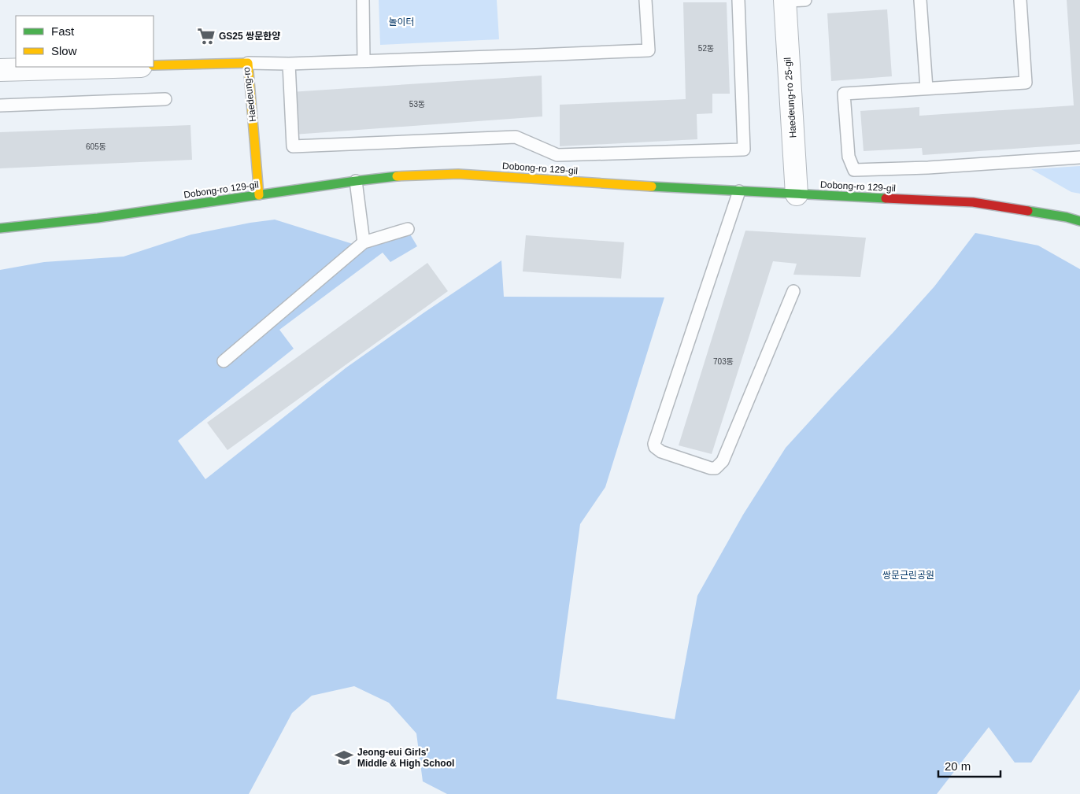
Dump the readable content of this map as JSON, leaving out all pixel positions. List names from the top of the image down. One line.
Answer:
{"streets":{"street":["Haedeung-ro","Haedeung-ro 25-gil","Dobong-ro 129-gil"]},"crossings":[["Haedeung-ro","Dobong-ro 129-gil"],["Haedeung-ro 25-gil","Dobong-ro 129-gil"]],"parks":["놀이터","쌍문근린공원"],"places":{"supermarket":["GS25 쌍문한양"],"school or university":["Jeong-eui Girls' Middle & High School"]},"house_numbers":["52동","53동","605동","703동"],"legend":["Fast","Slow"],"scale_bar":"20 m"}
